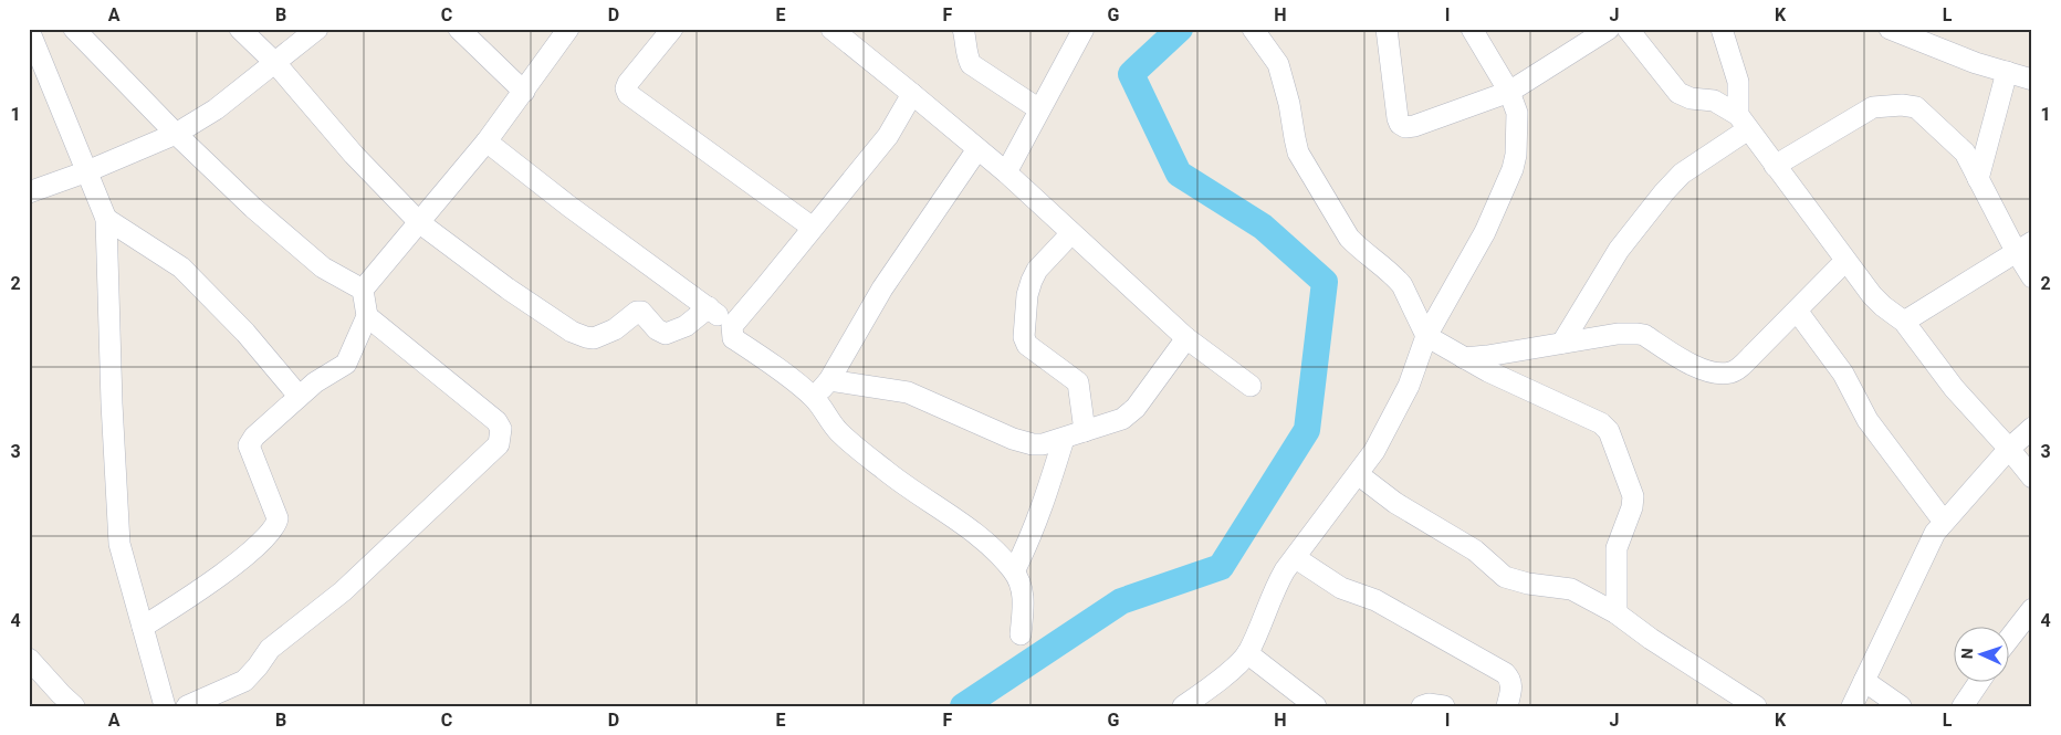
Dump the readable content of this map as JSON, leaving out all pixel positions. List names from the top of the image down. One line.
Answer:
{"north":"left","grid":{"columns":["A","B","C","D","E","F","G","H","I","J","K","L"],"rows":["1","2","3","4"]}}
